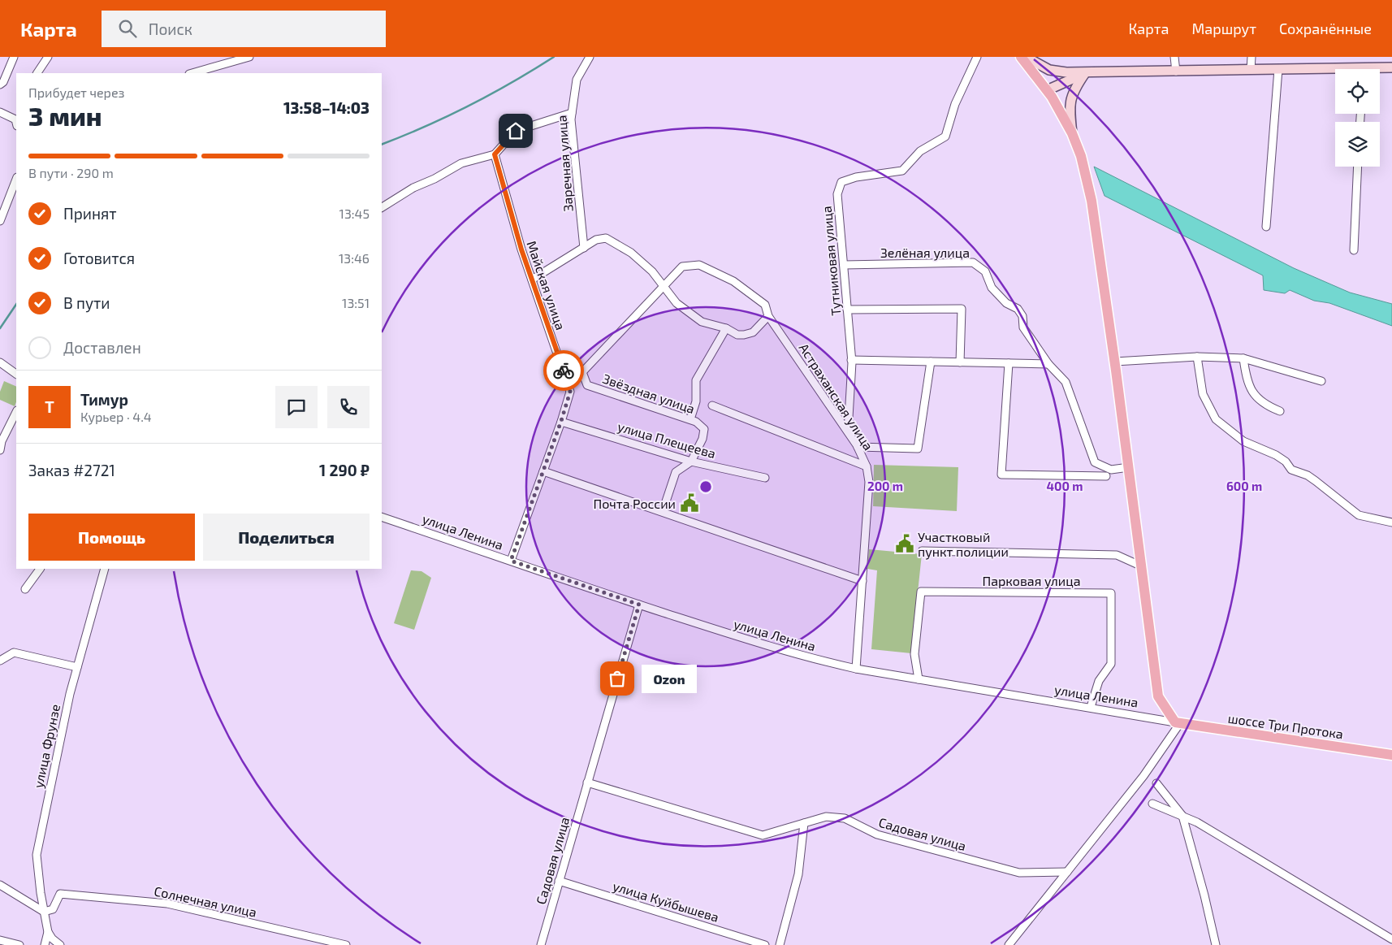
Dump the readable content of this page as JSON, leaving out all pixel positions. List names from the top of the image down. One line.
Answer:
{"streets":{"main road":["шоссе Три Протока"],"street":["Заречная улица","Зелёная улица","Тутниковая улица","Майская улица","Звёздная улица","Астраханская улица","улица Плещеева","улица Ленина","Парковая улица","улица Фрунзе","Садовая улица","Солнечная улица","улица Куйбышева"]},"crossings":[["Зелёная улица","Тутниковая улица"],["Тутниковая улица","Астраханская улица"],["Майская улица","Астраханская улица"],["Майская улица","улица Плещеева"],["Майская улица","улица Ленина"],["Звёздная улица","Астраханская улица"],["Звёздная улица","улица Плещеева"],["Астраханская улица","улица Ленина"],["улица Ленина","Парковая улица"],["улица Ленина","шоссе Три Протока"],["улица Ленина","Садовая улица"],["улица Фрунзе","Солнечная улица"],["Садовая улица","улица Куйбышева"]],"places":{"public building":["Почта России","Участковый пункт полиции"],"other":["Ozon"]},"page":{"header":"Карта","search":"Поиск","nav":["Карта","Маршрут","Сохранённые"],"heading":["3 мин","Прибудет через","13:58–14:03"],"panel":["Тимур","Курьер · 4.4","Заказ #2721","1 290 ₽"],"bar":"В пути · 290 m","list":[["Принят","13:45"],["Готовится","13:46"],["В пути","13:51"],"Доставлен"],"round":"Т","buttons":["Помощь","Поделиться"],"bubble":"Ozon"},"rings":["200 m","400 m","600 m"]}
